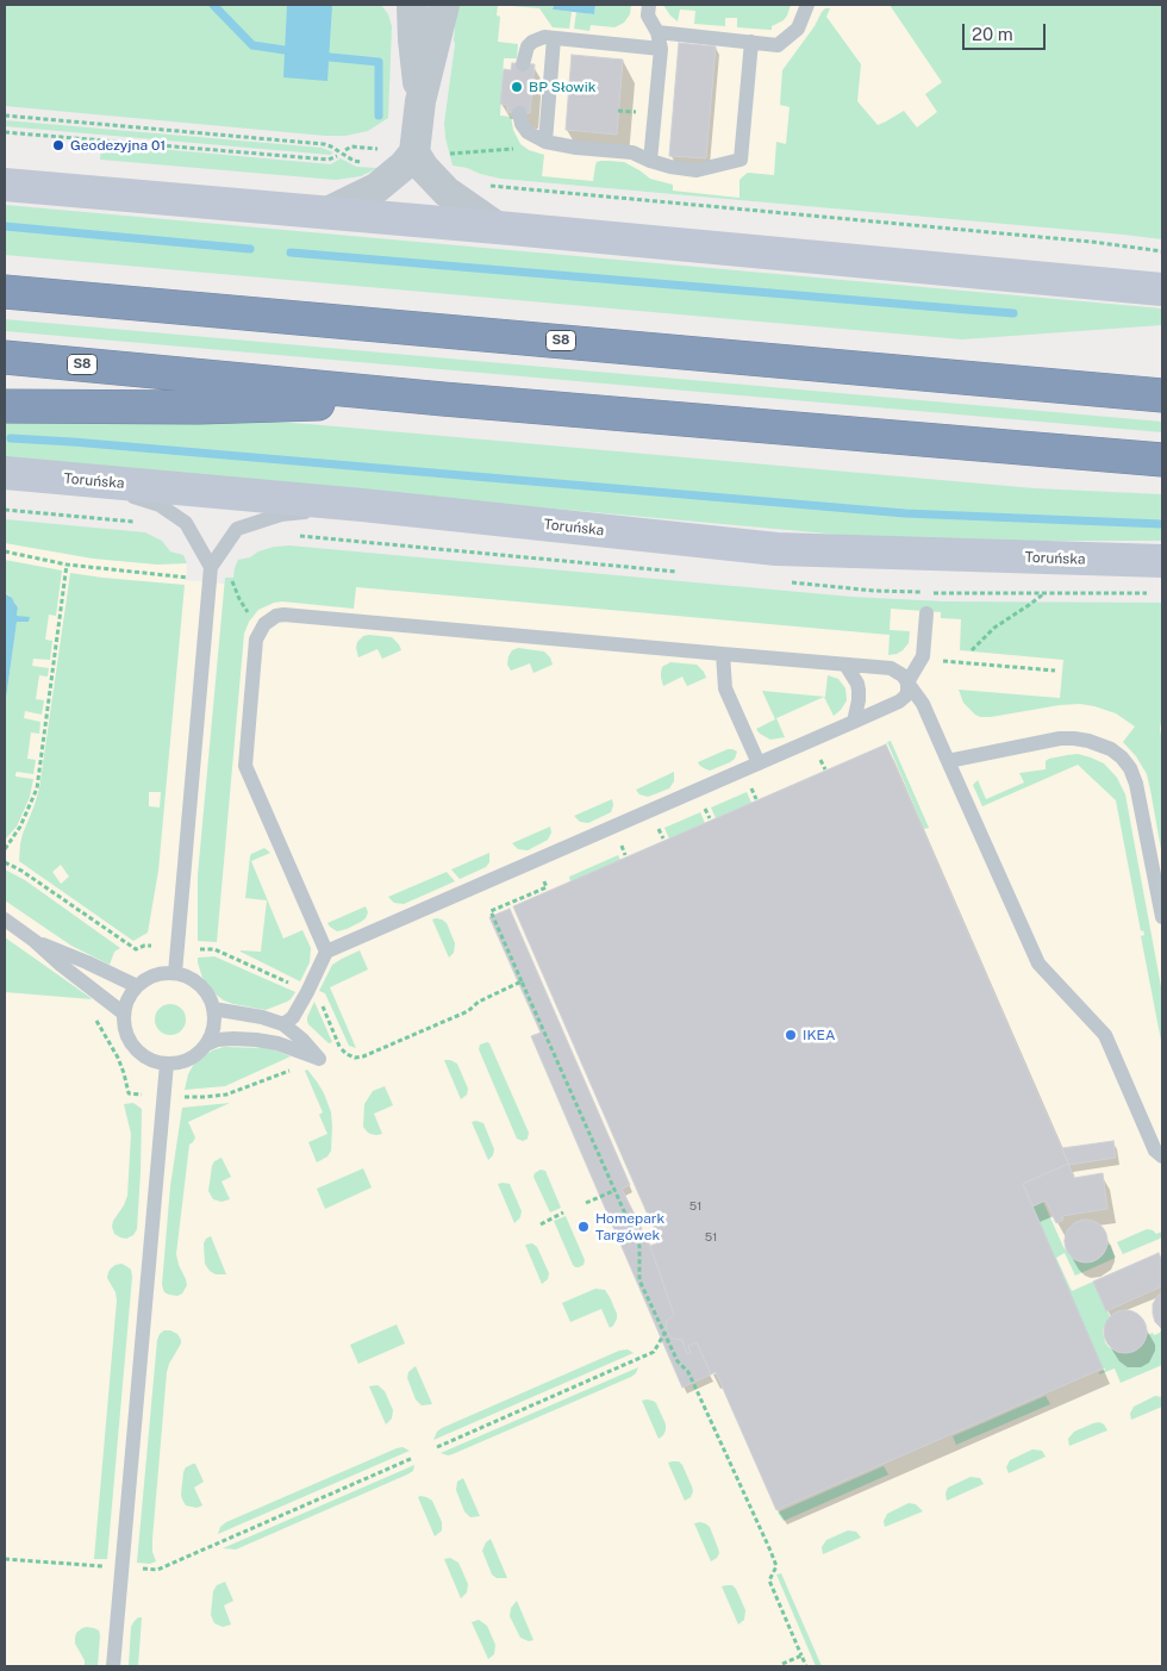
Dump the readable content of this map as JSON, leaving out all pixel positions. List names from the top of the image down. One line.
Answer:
{"streets":{"highway":["S8"],"main road":["Toruńska"]},"places":["BP Słowik","Geodezyjna 01","IKEA","Homepark Targówek"],"house_numbers":["51","51"],"scale_bar":"20 m"}
